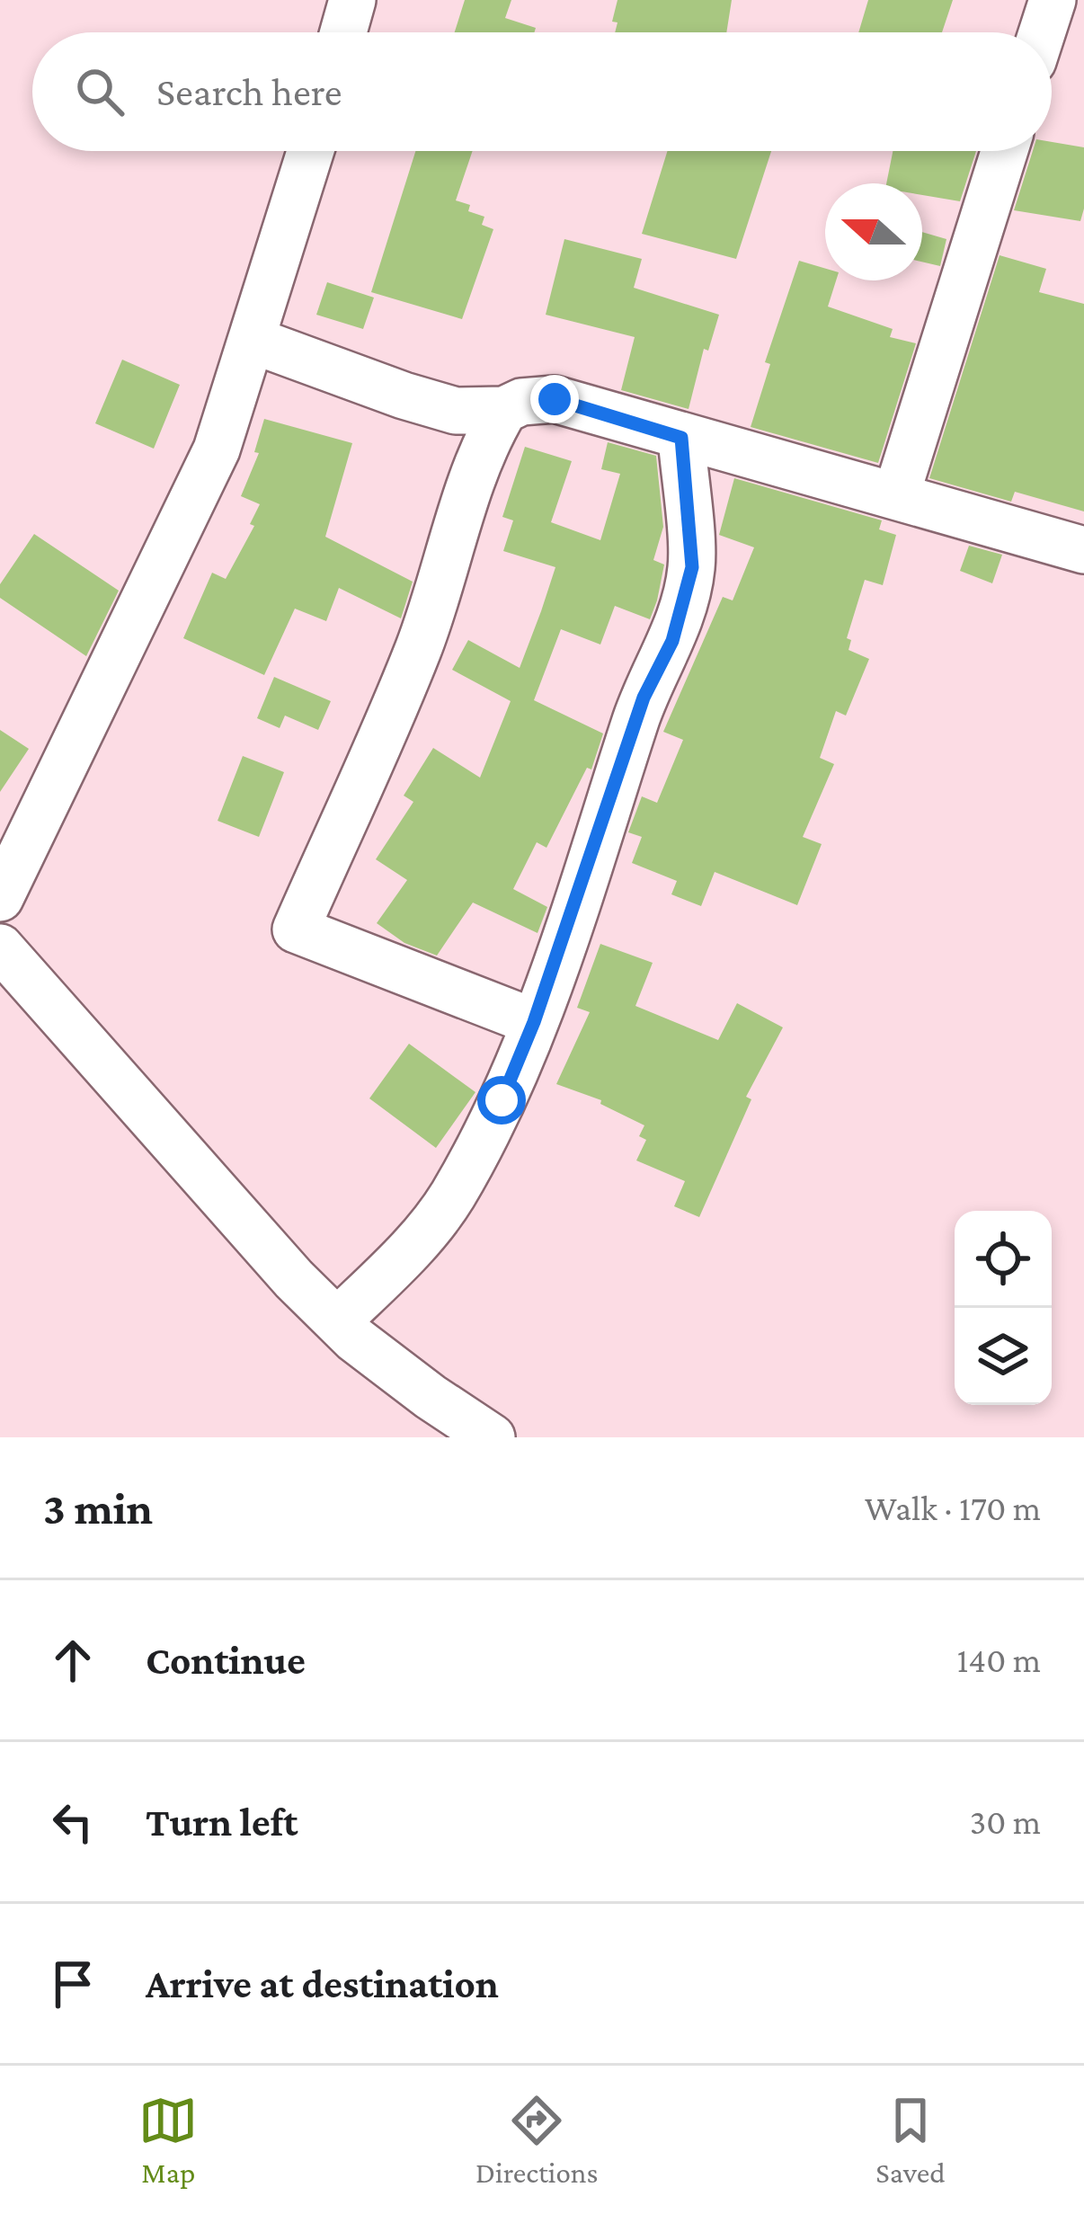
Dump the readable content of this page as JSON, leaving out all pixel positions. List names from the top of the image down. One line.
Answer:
{"north":"left","page":{"search":"Search here","heading":["3 min","Walk · 170 m"],"list":[["Continue","140 m"],["Turn left","30 m"],"Arrive at destination"],"nav":["Map","Directions","Saved"]}}
